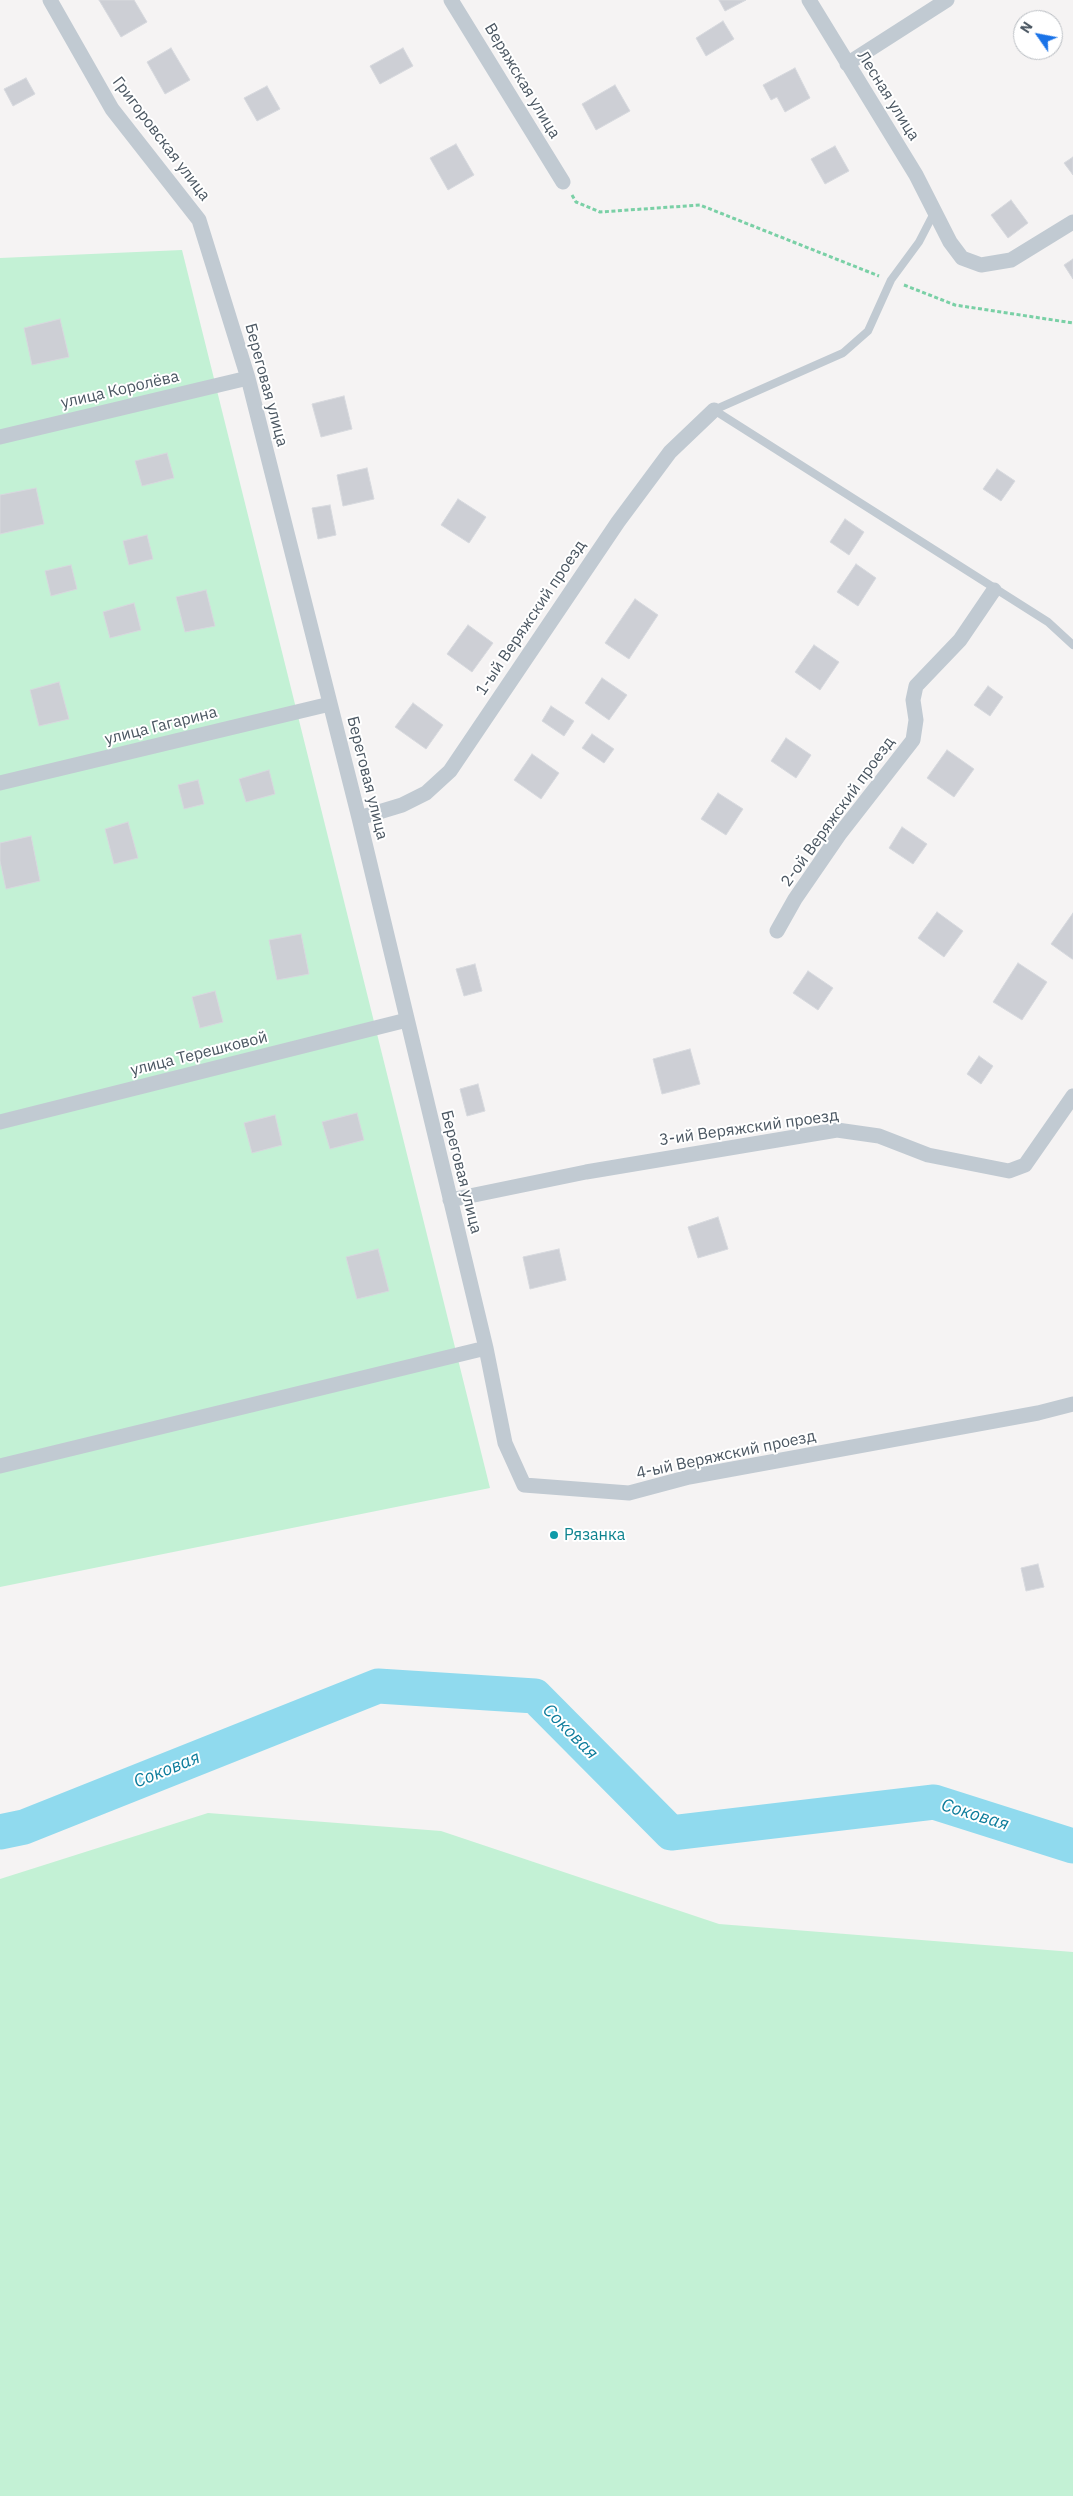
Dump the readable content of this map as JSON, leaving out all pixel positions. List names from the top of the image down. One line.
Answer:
{"streets":{"street":["Веряжская улица","Лесная улица","Григоровская улица","Береговая улица","улица Королёва","1-ый Веряжский проезд","улица Гагарина","2-ой Веряжский проезд","улица Терешковой","3-ий Веряжский проезд","4-ый Веряжский проезд"]},"crossings":[["Григоровская улица","Береговая улица"],["Береговая улица","улица Королёва"],["Береговая улица","1-ый Веряжский проезд"],["Береговая улица","улица Гагарина"],["Береговая улица","улица Терешковой"],["Береговая улица","3-ий Веряжский проезд"],["Береговая улица","4-ый Веряжский проезд"]],"water":["Соковая"],"places":["Рязанка"],"north":"top left"}
